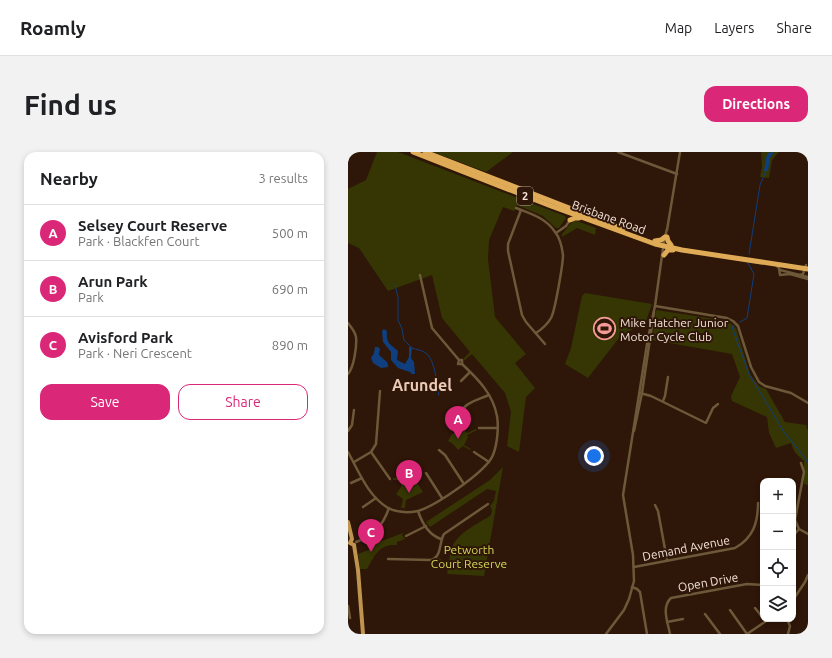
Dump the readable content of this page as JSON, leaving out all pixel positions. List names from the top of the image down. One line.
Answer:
{"streets":{"highway":["2","Brisbane Road"],"street":["Demand Avenue","Open Drive"]},"districts":["Arundel"],"parks":["Petworth Court Reserve"],"places":{"sports":["Mike Hatcher Junior Motor Cycle Club"]},"page":{"header":"Roamly","nav":["Map","Layers","Share"],"buttons":["Directions",["Save","Share"]],"title":"Find us","heading":["Nearby","3 results"],"list":[{"mark":"A","name":"Selsey Court Reserve","note":"Park · Blackfen Court","value":"500 m"},{"mark":"B","name":"Arun Park","note":"Park","value":"690 m"},{"mark":"C","name":"Avisford Park","note":"Park · Neri Crescent","value":"890 m"}],"pins":["A","B","C"],"map_buttons":["+","−"]}}
